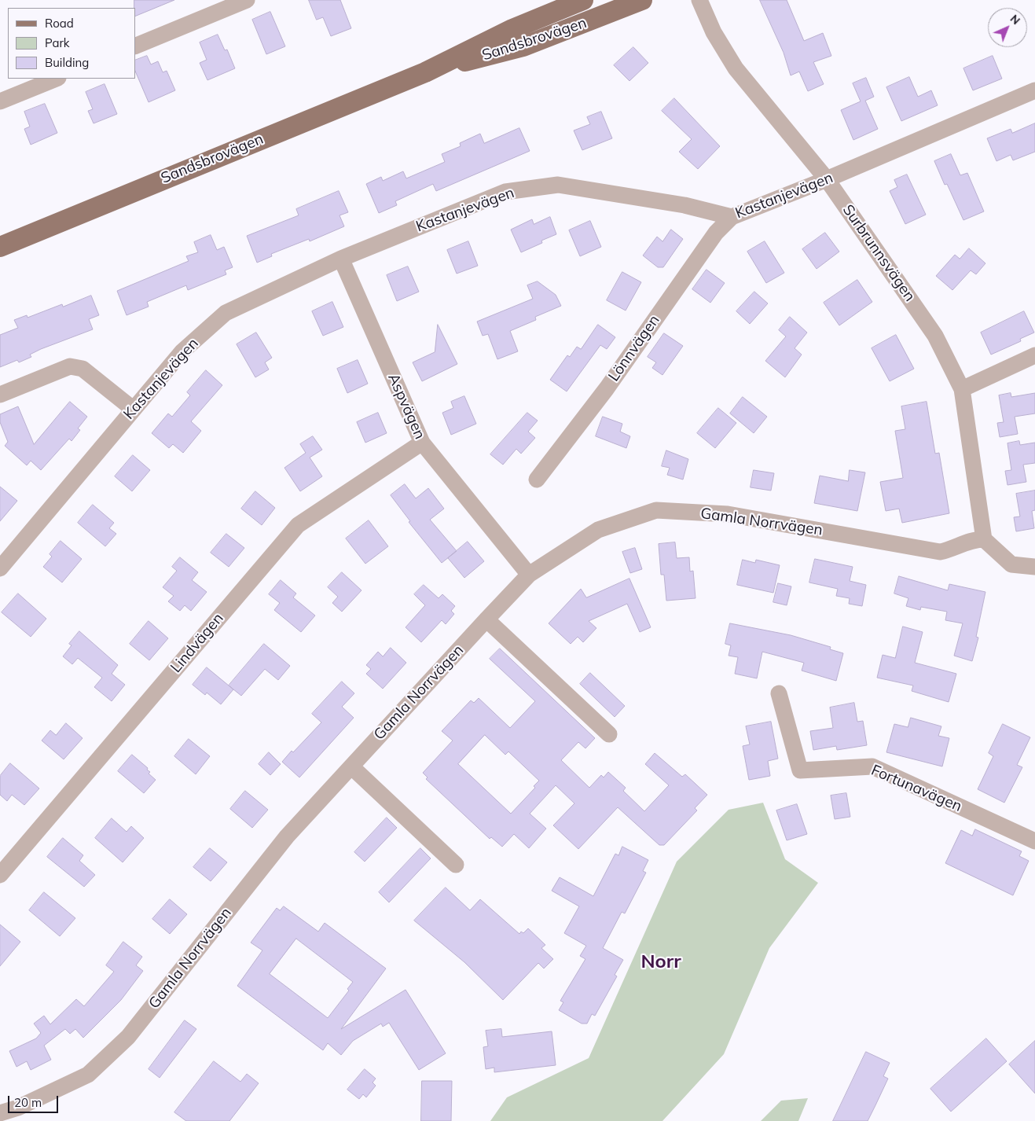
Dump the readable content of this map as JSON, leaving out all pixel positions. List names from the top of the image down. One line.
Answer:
{"streets":{"main road":["Sandsbrovägen"],"street":["Kastanjevägen","Surbrunnsvägen","Lönnvägen","Aspvägen","Gamla Norrvägen","Lindvägen","Fortunavägen"]},"crossings":[["Kastanjevägen","Surbrunnsvägen"],["Kastanjevägen","Lönnvägen"],["Kastanjevägen","Aspvägen"],["Surbrunnsvägen","Gamla Norrvägen"],["Aspvägen","Gamla Norrvägen"],["Aspvägen","Lindvägen"]],"districts":["Norr"],"legend":["Road","Park","Building"],"scale_bar":"20 m","north":"top right"}
